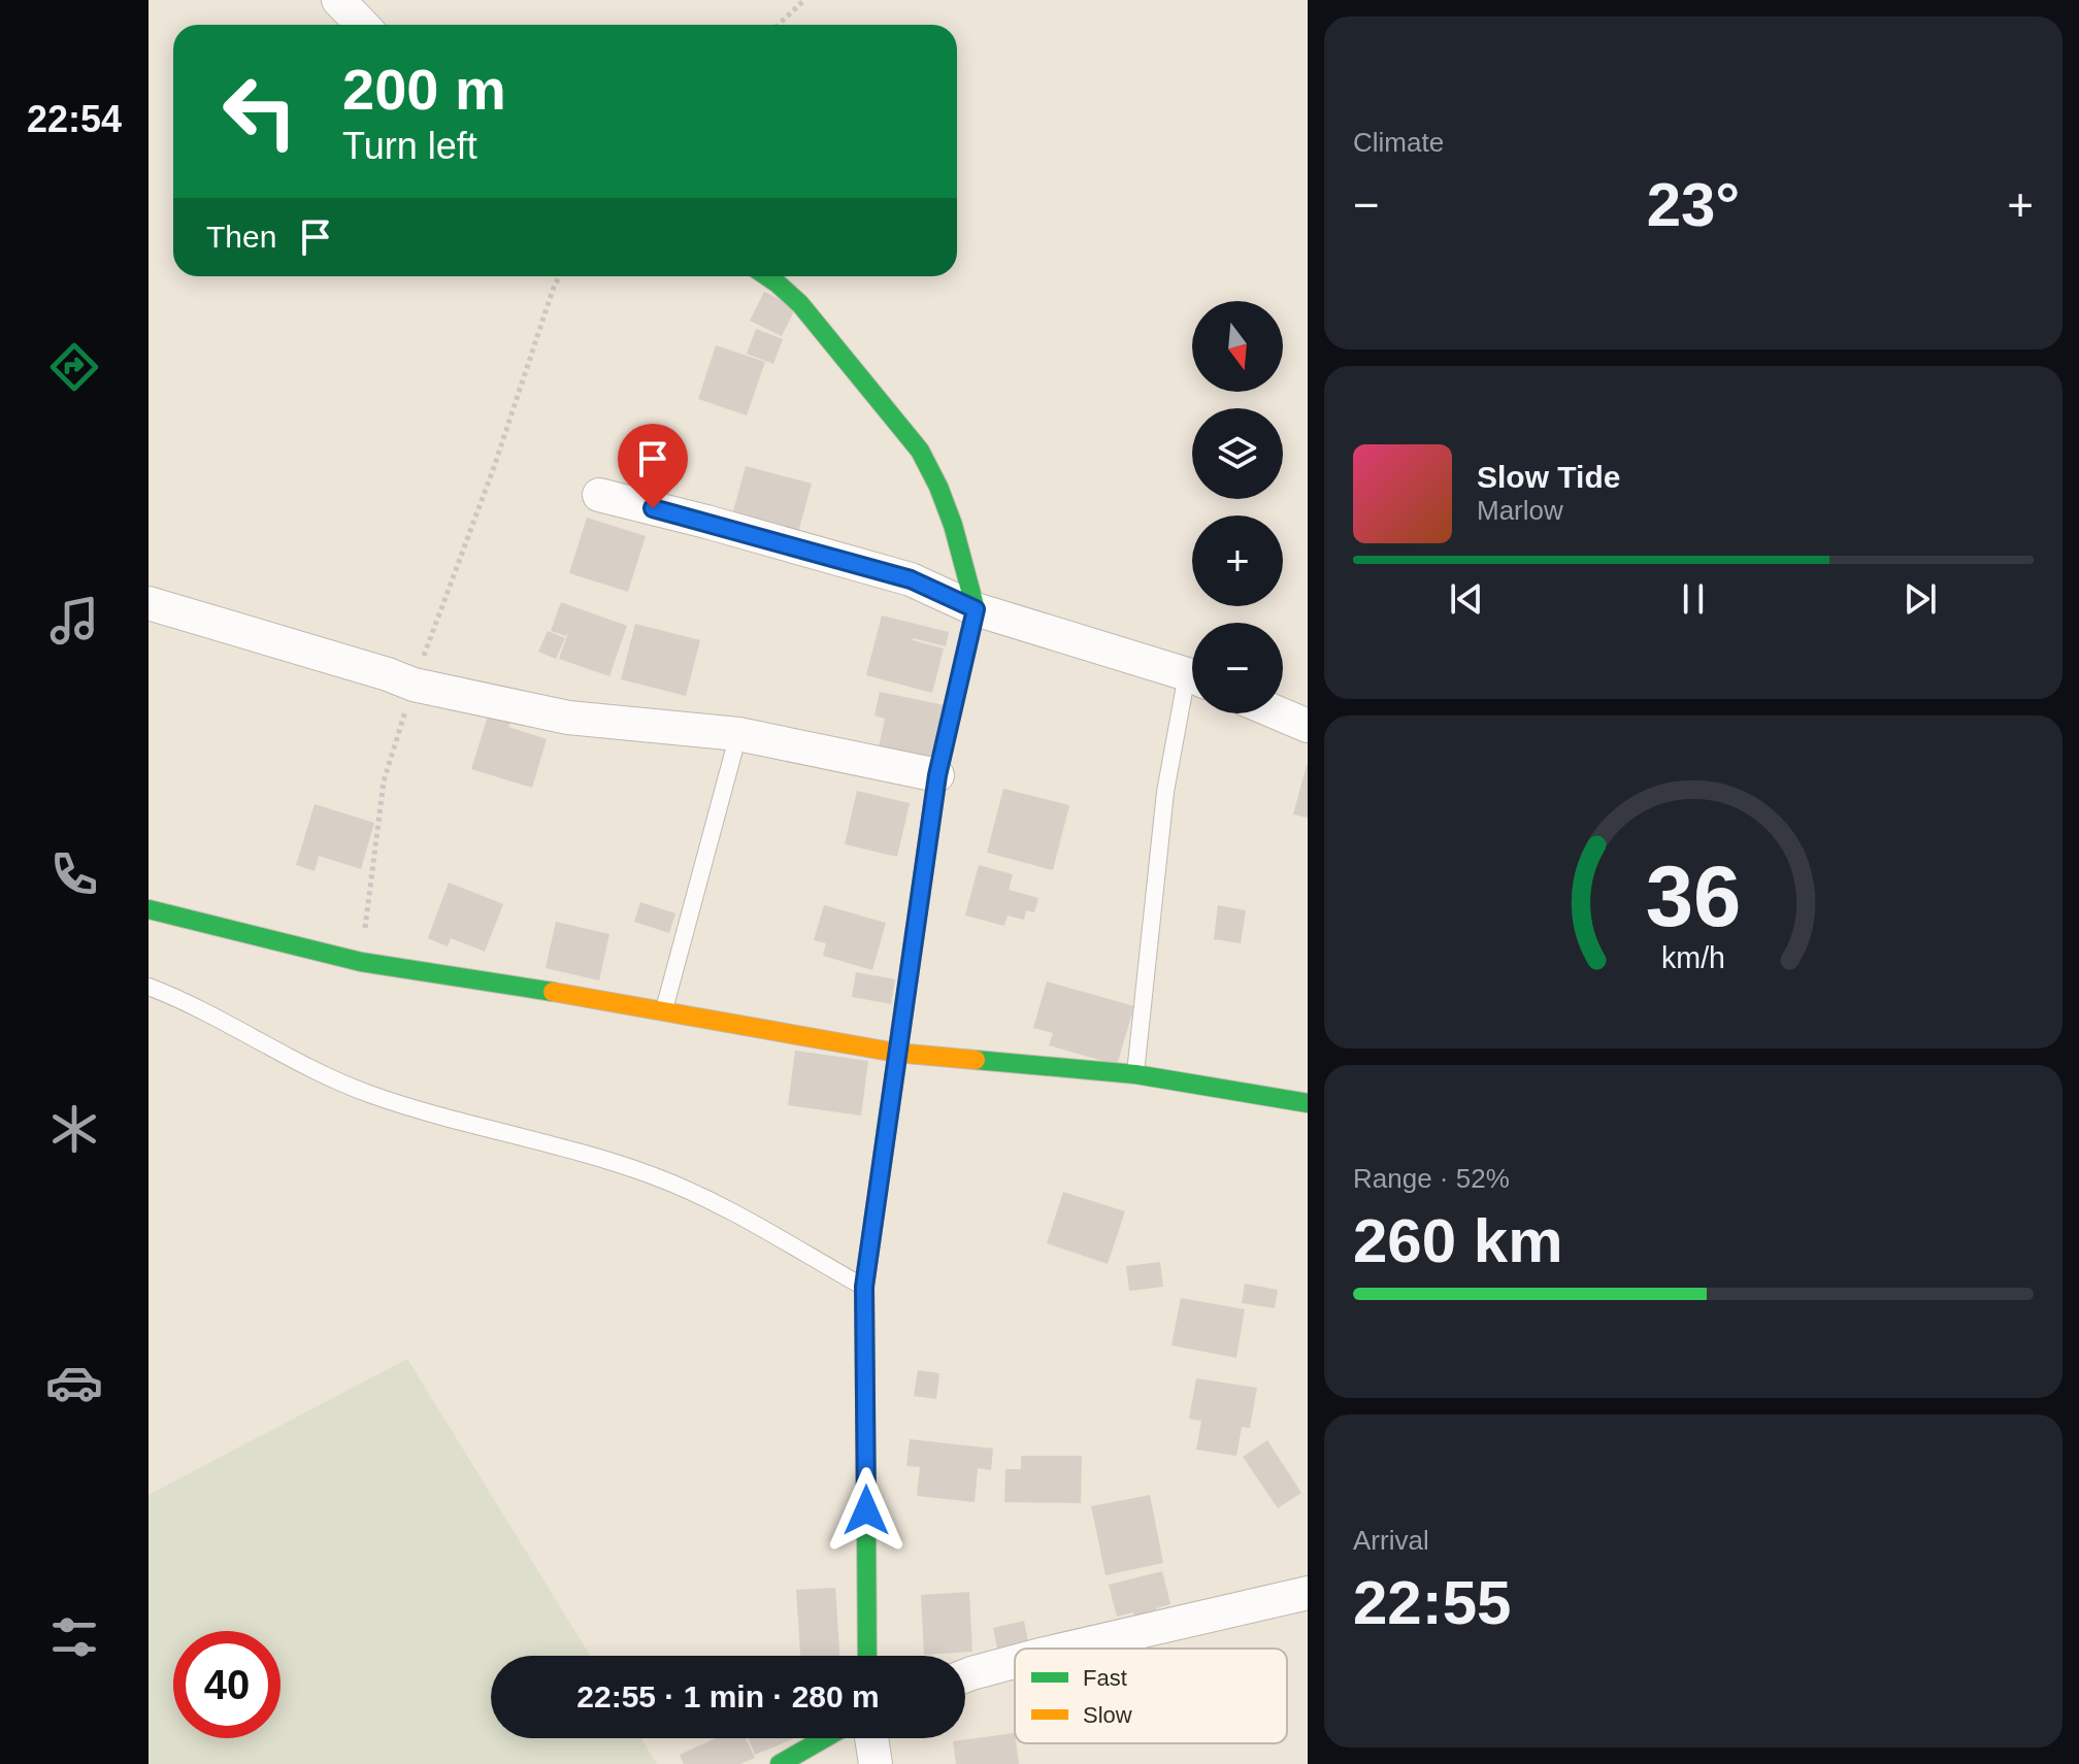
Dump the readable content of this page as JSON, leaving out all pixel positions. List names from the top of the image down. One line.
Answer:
{"legend":["Fast","Slow"],"north":"bottom","page":{"tabs":"22:54","tile":["Climate",["Range · 52%","260 km"],["Arrival","22:55"]],"turn":["200 m","Turn left"],"heat":["−","23°","+"],"then":"Then","map_buttons":["+","−"],"song":["Slow Tide","Marlow"],"limit":"40","trip":"22:55 · 1 min · 280 m","gauge":["36","km/h"]}}
